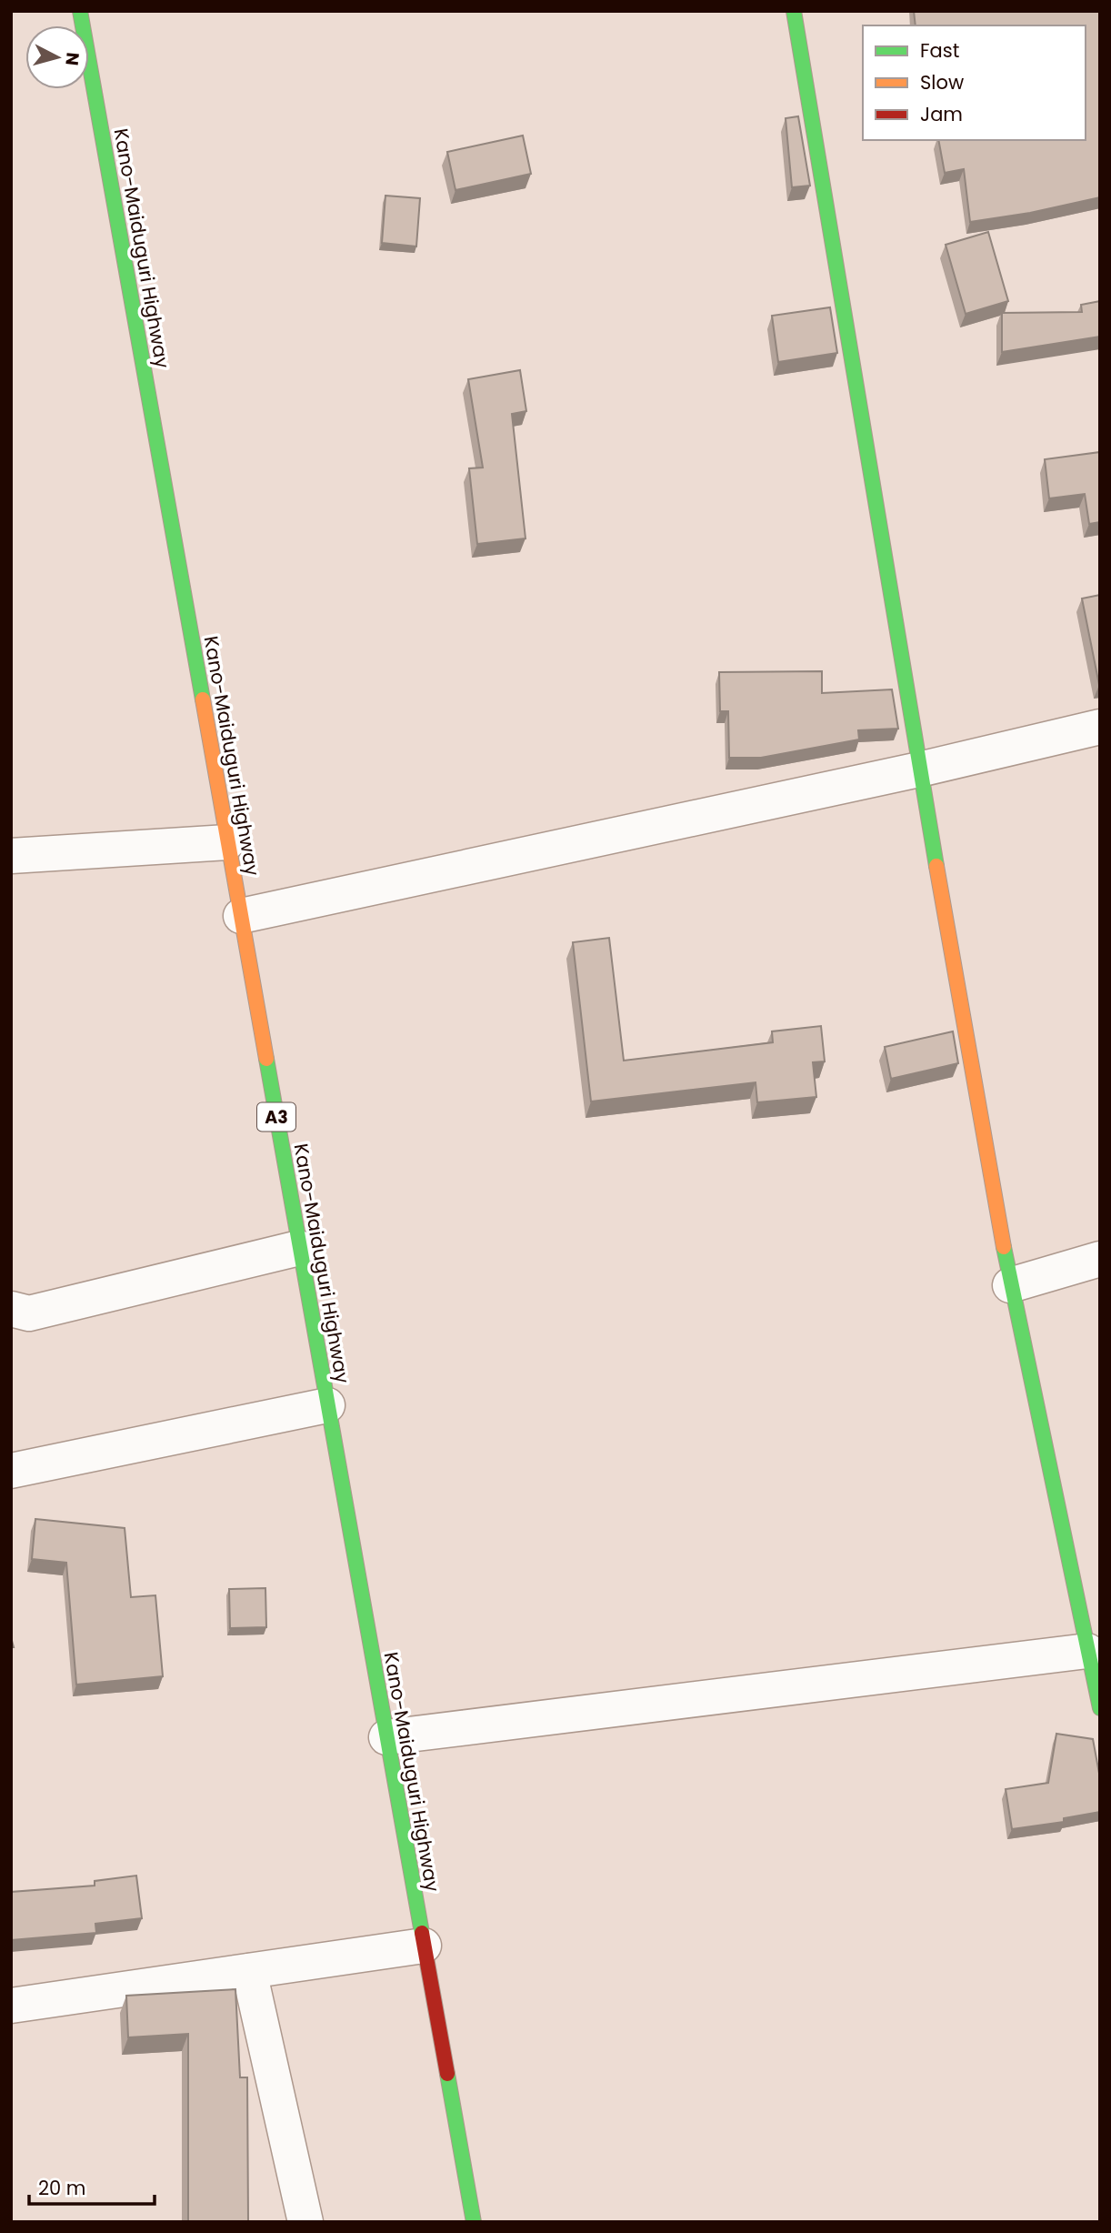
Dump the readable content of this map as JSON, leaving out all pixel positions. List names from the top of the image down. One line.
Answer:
{"streets":{"main road":["Kano-Maiduguri Highway","A3"]},"legend":["Fast","Slow","Jam"],"scale_bar":"20 m","north":"right"}
